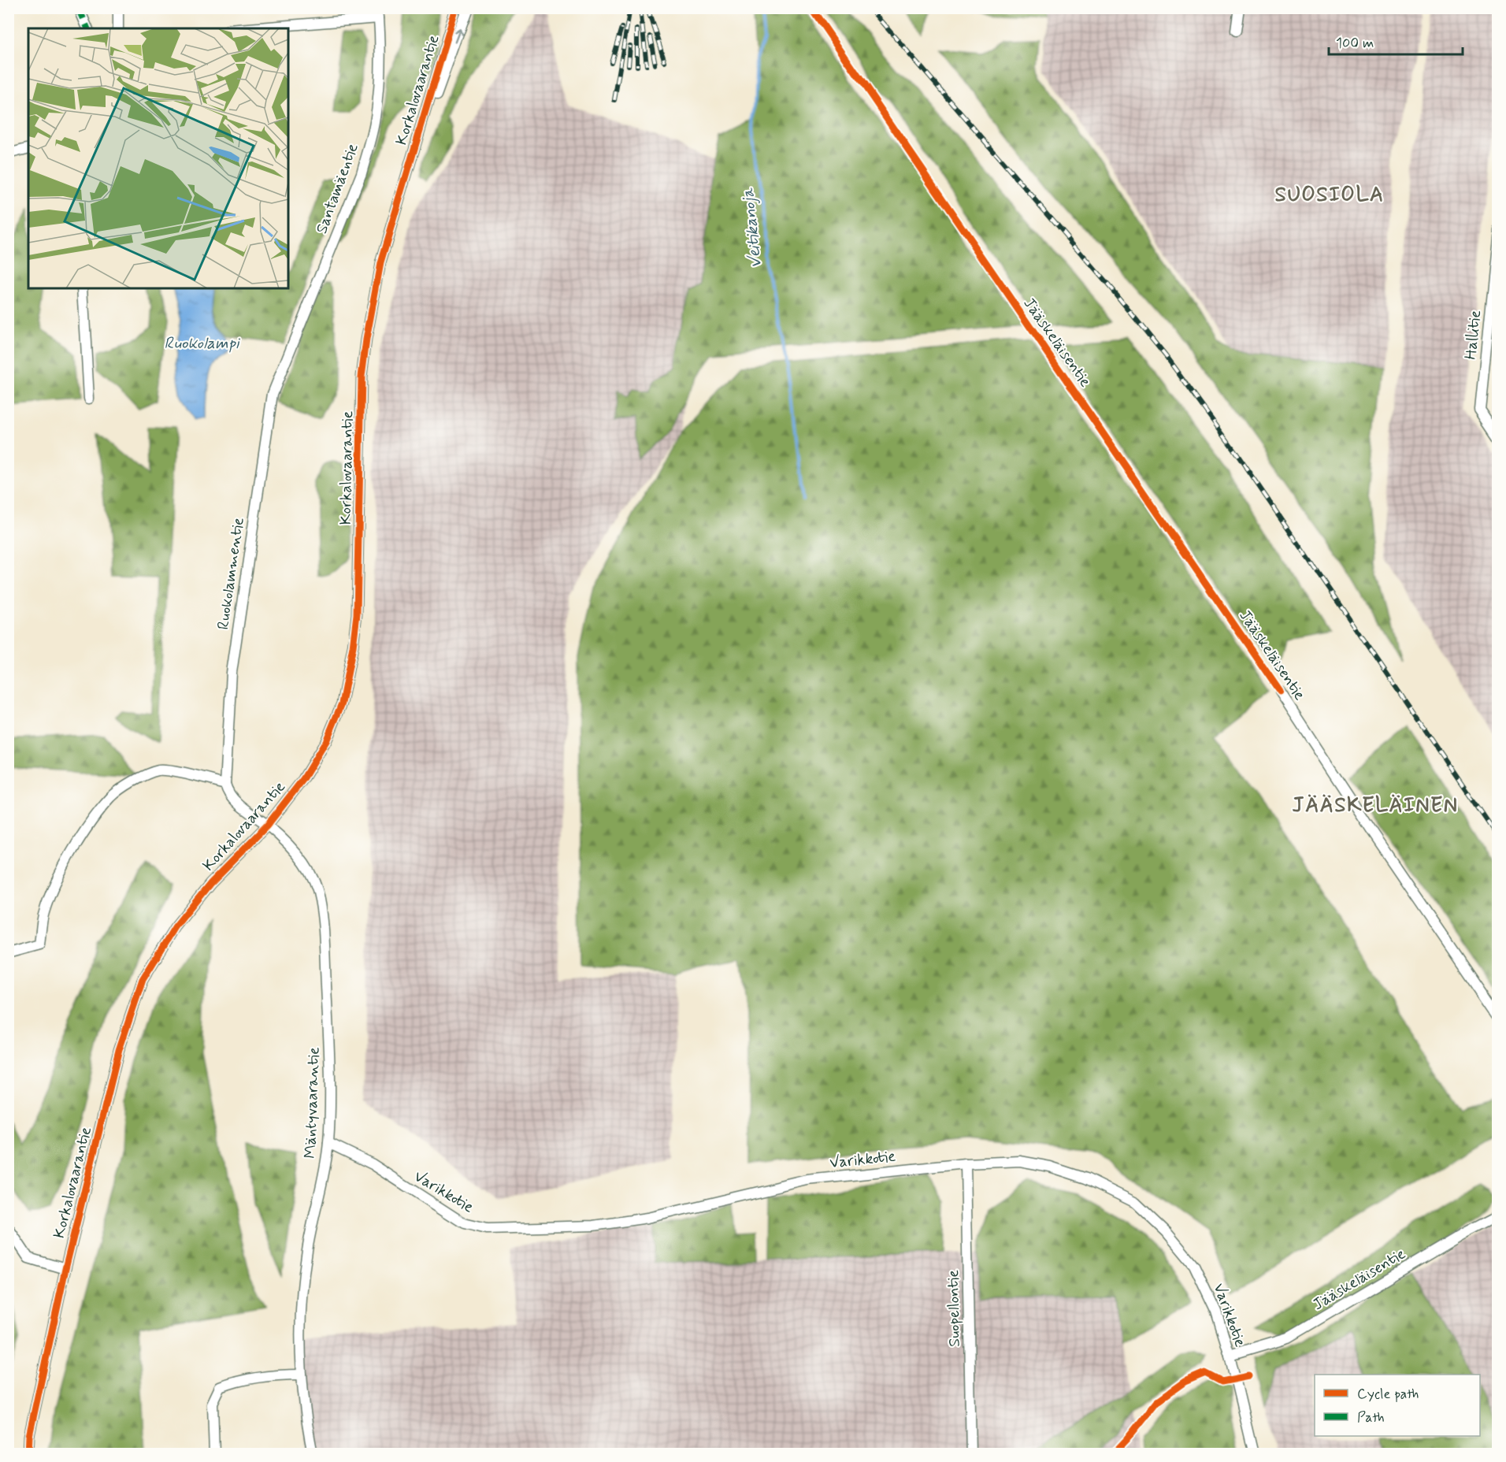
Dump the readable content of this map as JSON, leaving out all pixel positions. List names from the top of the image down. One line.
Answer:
{"streets":{"street":["Korkalovaarantie","Santamäentie","Hallitie","Jääskeläisentie","Ruokolammentie","Mäntyvaarantie","Varikkotie","Suopellontie"]},"crossings":[["Korkalovaarantie","Mäntyvaarantie"],["Santamäentie","Ruokolammentie"],["Jääskeläisentie","Varikkotie"],["Ruokolammentie","Mäntyvaarantie"],["Mäntyvaarantie","Varikkotie"],["Varikkotie","Suopellontie"]],"districts":["SUOSIOLA","JÄÄSKELÄINEN"],"water":["Veitikanoja","Ruokolampi"],"legend":["Cycle path","Path"],"scale_bar":"100 m"}
